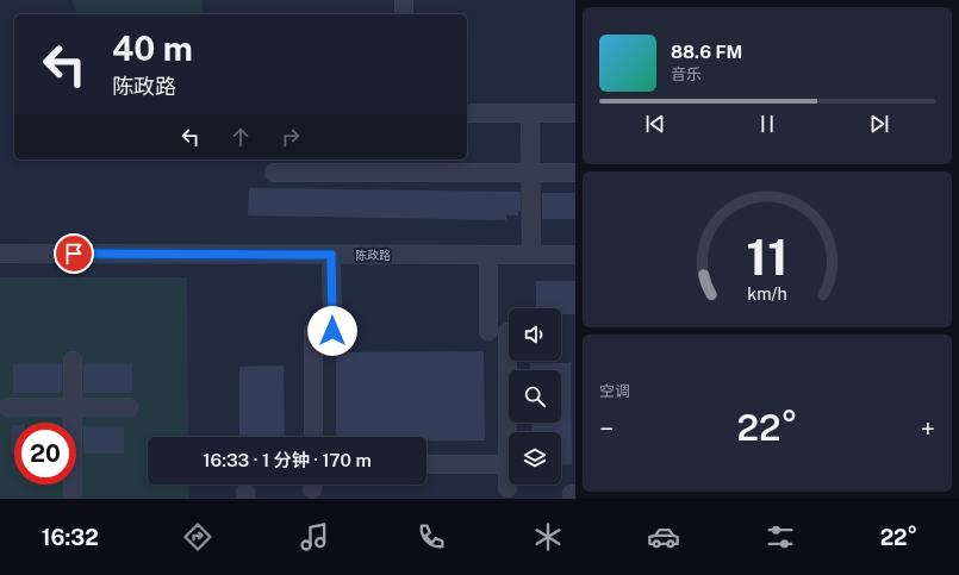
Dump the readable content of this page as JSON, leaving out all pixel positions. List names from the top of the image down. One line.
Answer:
{"streets":{"street":["陈政路"]},"page":{"turn":["40 m","陈政路"],"song":["88.6 FM","音乐"],"tile":"空调","heat":["−","22°","+"],"limit":"20","trip":"16:33 · 1 分钟 · 170 m","tabs":["16:32","22°"],"gauge":["11","km/h"]}}
